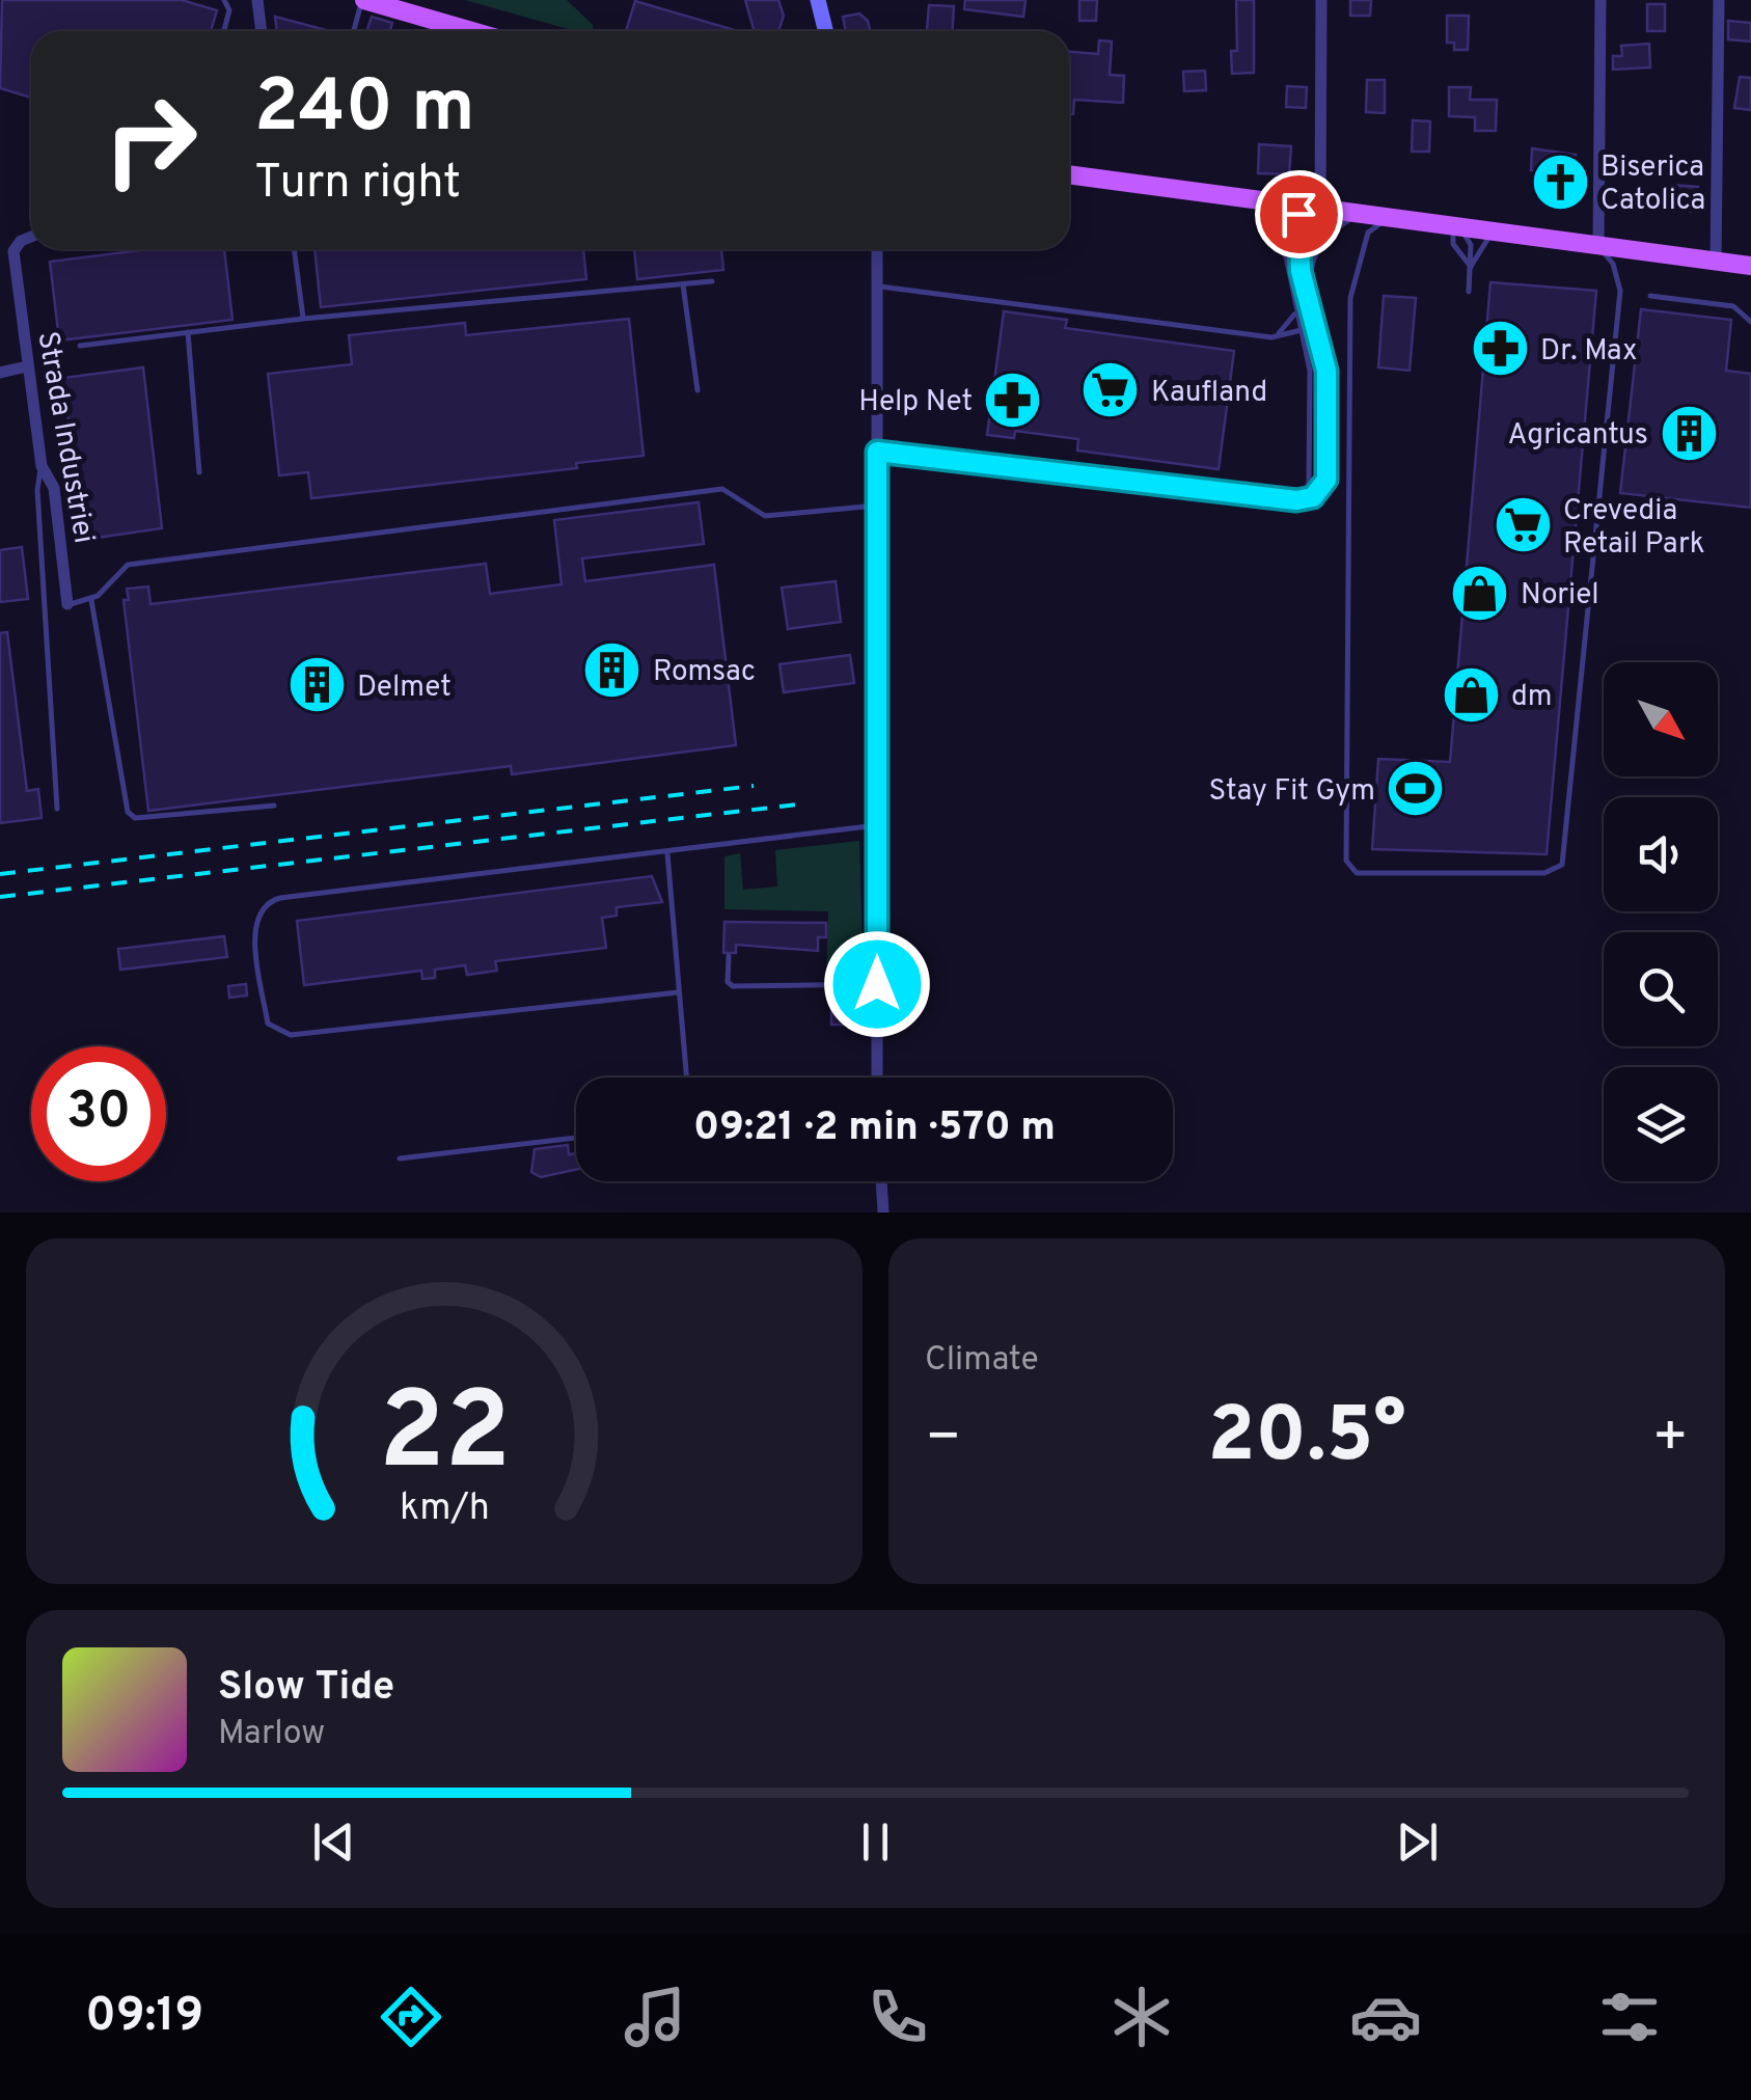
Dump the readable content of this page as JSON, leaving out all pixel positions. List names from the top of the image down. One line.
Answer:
{"streets":{"street":["Strada Industriei"]},"places":{"church":["Biserica Catolica"],"pharmacy":["Dr. Max","Help Net"],"supermarket":["Kaufland","Crevedia Retail Park"],"building":["Agricantus","Romsac","Delmet"],"shop":["Noriel","dm"],"sports":["Stay Fit Gym"]},"north":"bottom right","page":{"turn":["240 m","Turn right"],"limit":"30","trip":"09:21 · 2 min · 570 m","tile":"Climate","heat":["−","20.5°","+"],"song":["Slow Tide","Marlow"],"tabs":"09:19","gauge":["22","km/h"]}}
